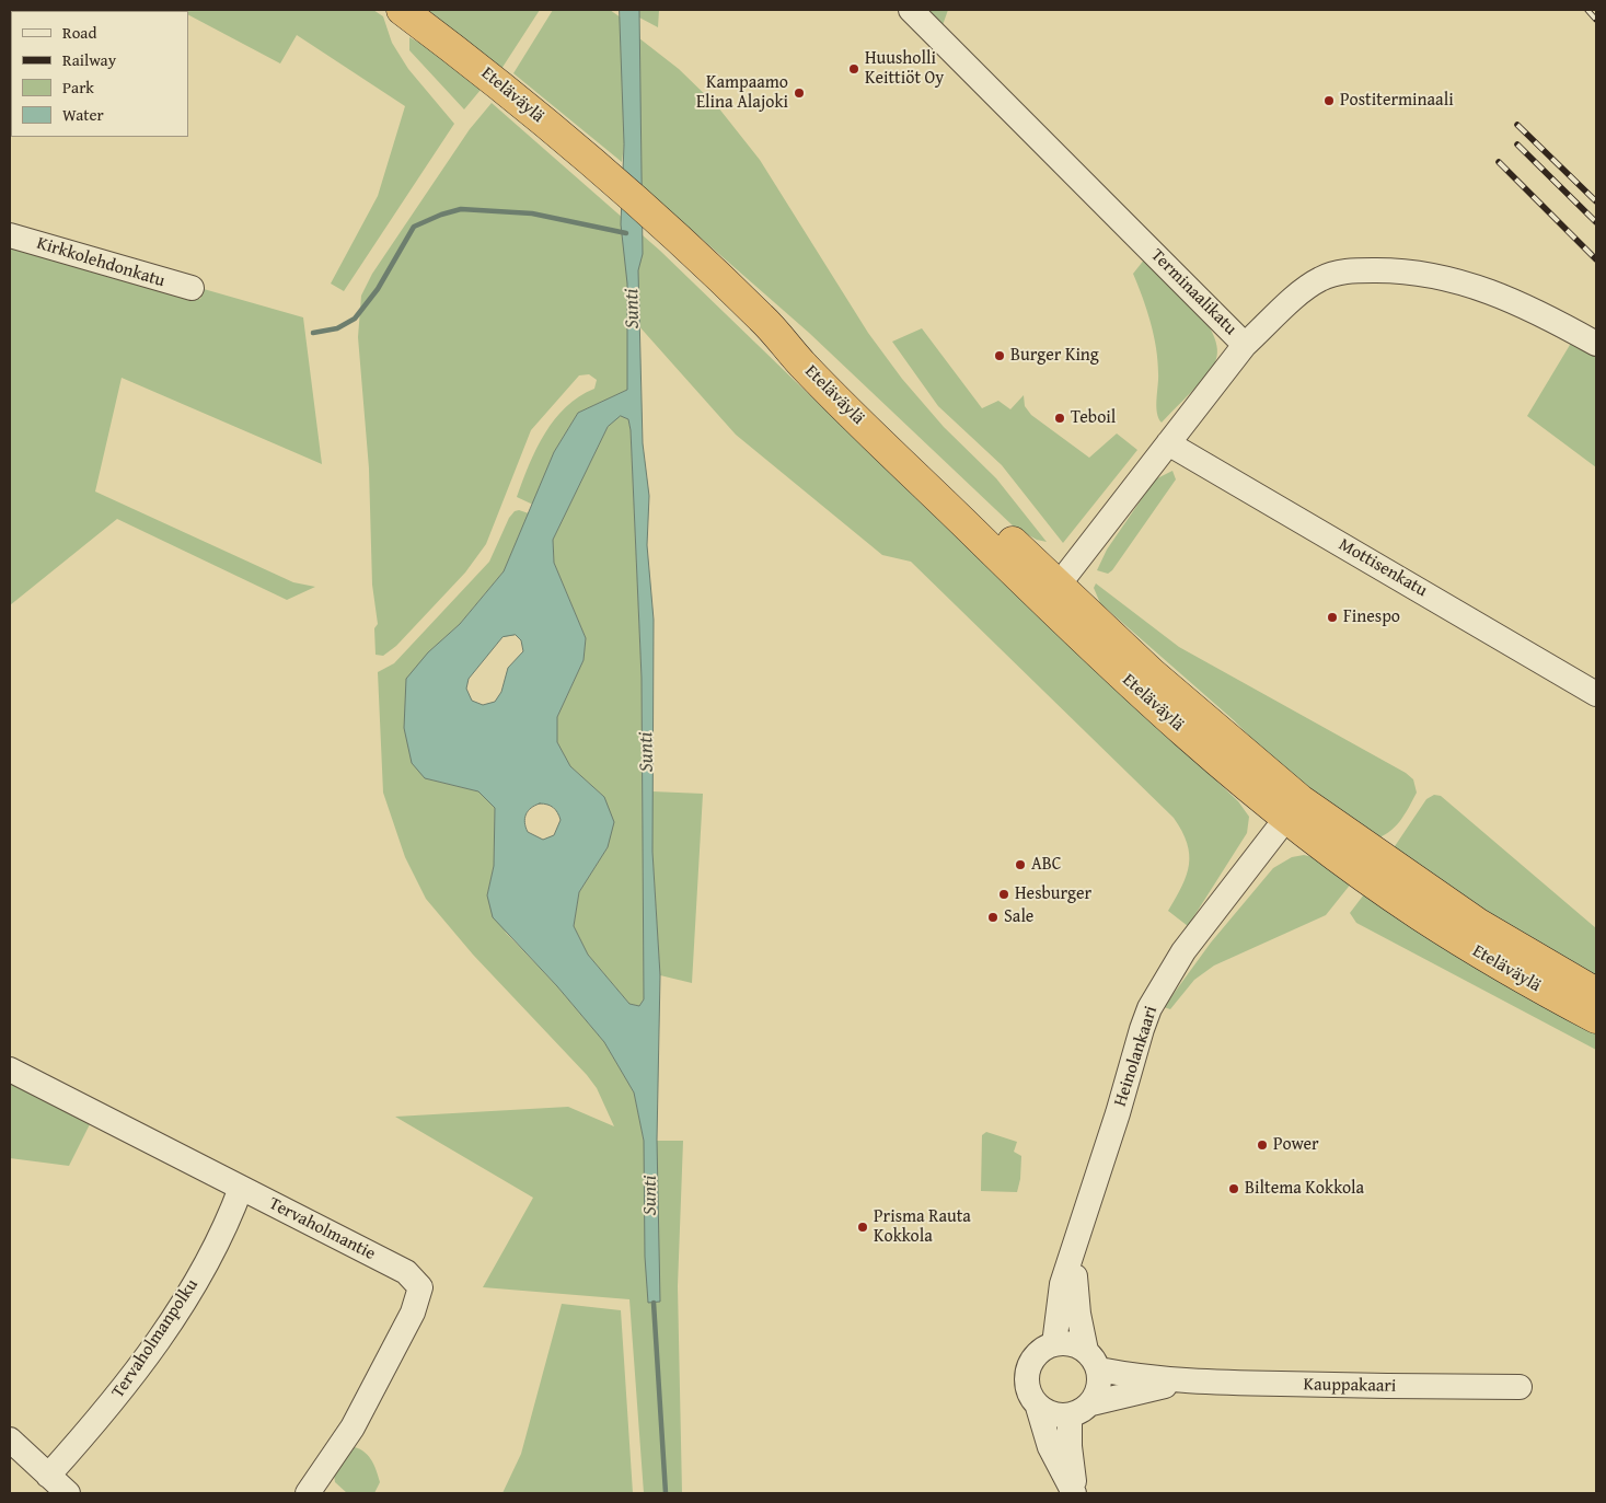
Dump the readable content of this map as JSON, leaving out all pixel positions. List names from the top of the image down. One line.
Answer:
{"streets":{"highway":["Eteläväylä"],"street":["Kirkkolehdonkatu","Terminaalikatu","Mottisenkatu","Heinolankaari","Tervaholmantie","Tervaholmanpolku","Kauppakaari"]},"crossings":[["Eteläväylä","Terminaalikatu"],["Eteläväylä","Heinolankaari"],["Terminaalikatu","Mottisenkatu"],["Heinolankaari","Kauppakaari"],["Tervaholmantie","Tervaholmanpolku"]],"water":["Sunti"],"places":["Huusholli Keittiöt Oy","Kampaamo Elina Alajoki","Postiterminaali","Burger King","Teboil","Finespo","ABC","Hesburger","Sale","Power","Biltema Kokkola","Prisma Rauta Kokkola"],"legend":["Road","Railway","Park","Water"]}
